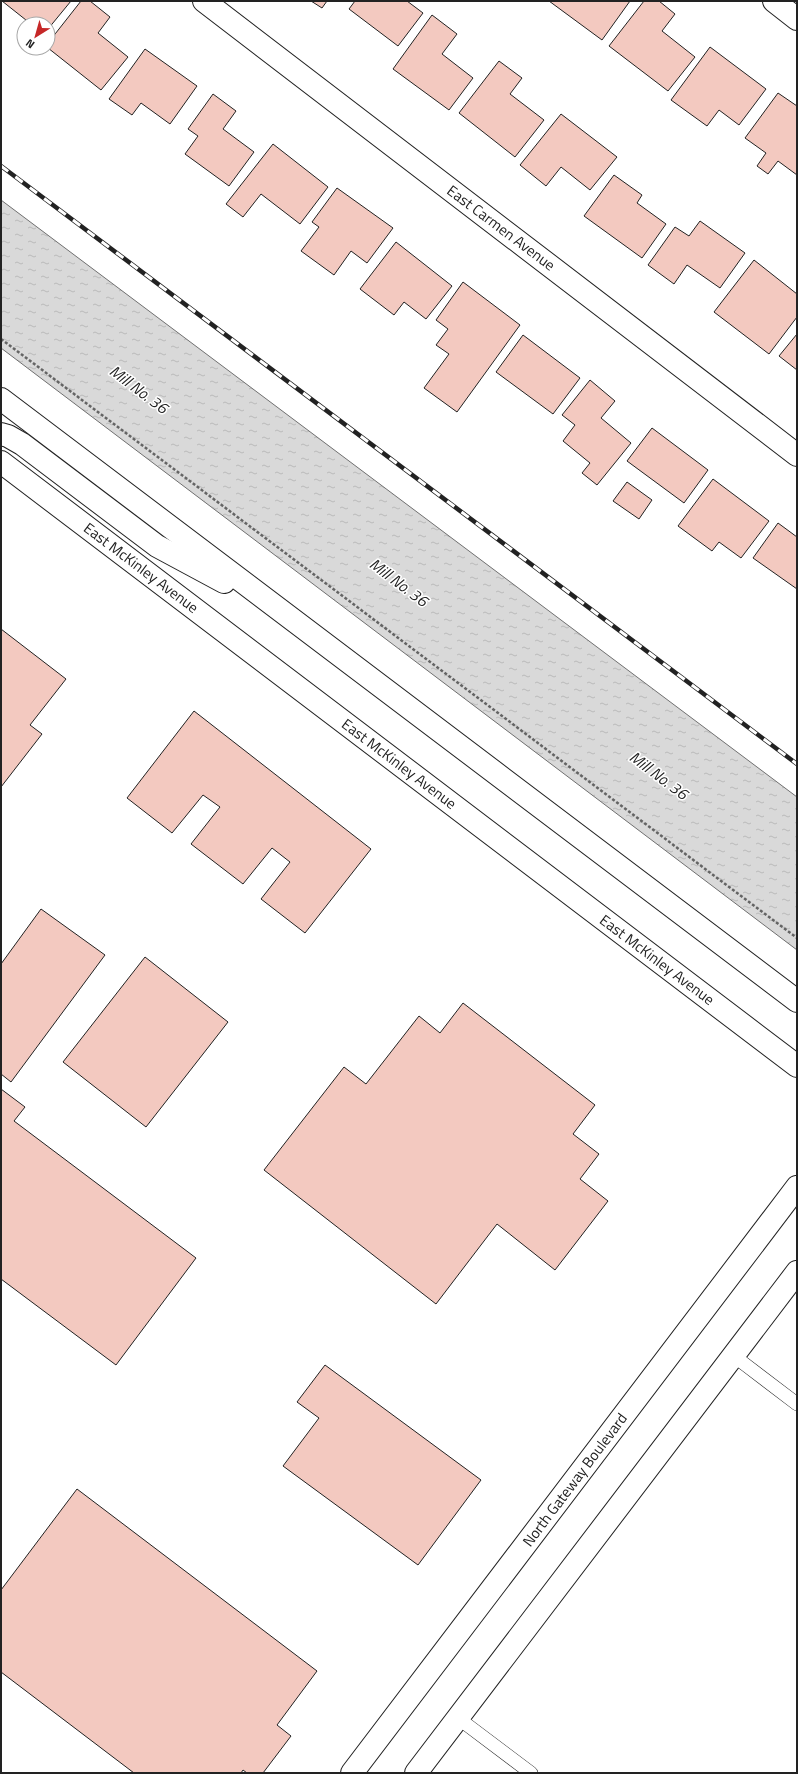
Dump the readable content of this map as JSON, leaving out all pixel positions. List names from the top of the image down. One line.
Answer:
{"streets":{"main road":["East Carmen Avenue","East McKinley Avenue","North Gateway Boulevard"]},"water":["Mill No. 36"],"north":"bottom left"}
